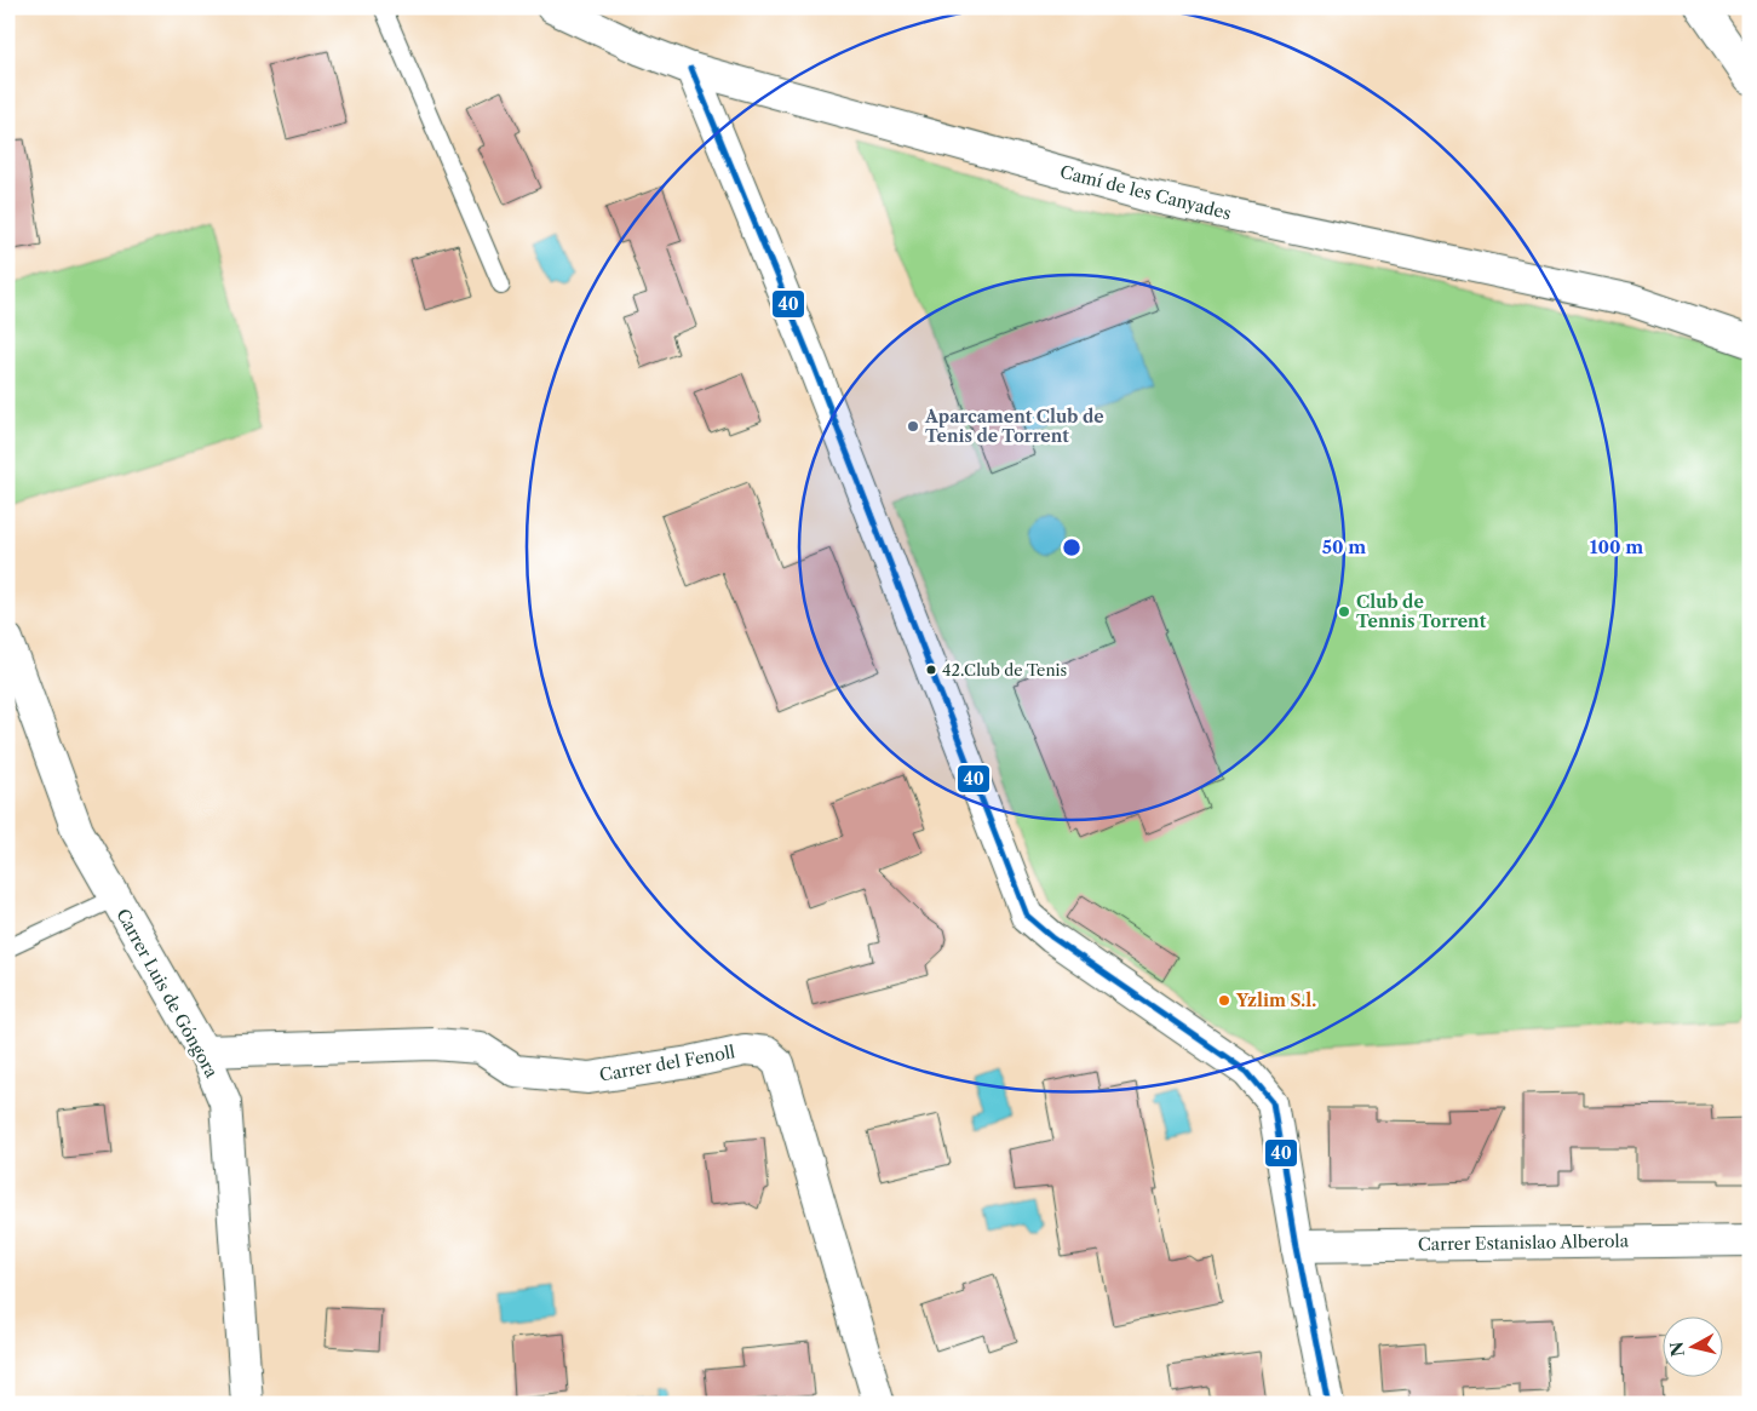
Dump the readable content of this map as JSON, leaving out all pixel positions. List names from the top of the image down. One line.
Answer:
{"streets":{"street":["Camí de les Canyades","Carrer Luis de Góngora","Carrer del Fenoll","Carrer Estanislao Alberola"]},"crossings":[["Carrer Luis de Góngora","Carrer del Fenoll"]],"places":["Aparcament Club de Tenis de Torrent","Club de Tennis Torrent","42.Club de Tenis","Yzlim S.l."],"lines":["transit line 40"],"north":"left","rings":["50 m","100 m"]}
